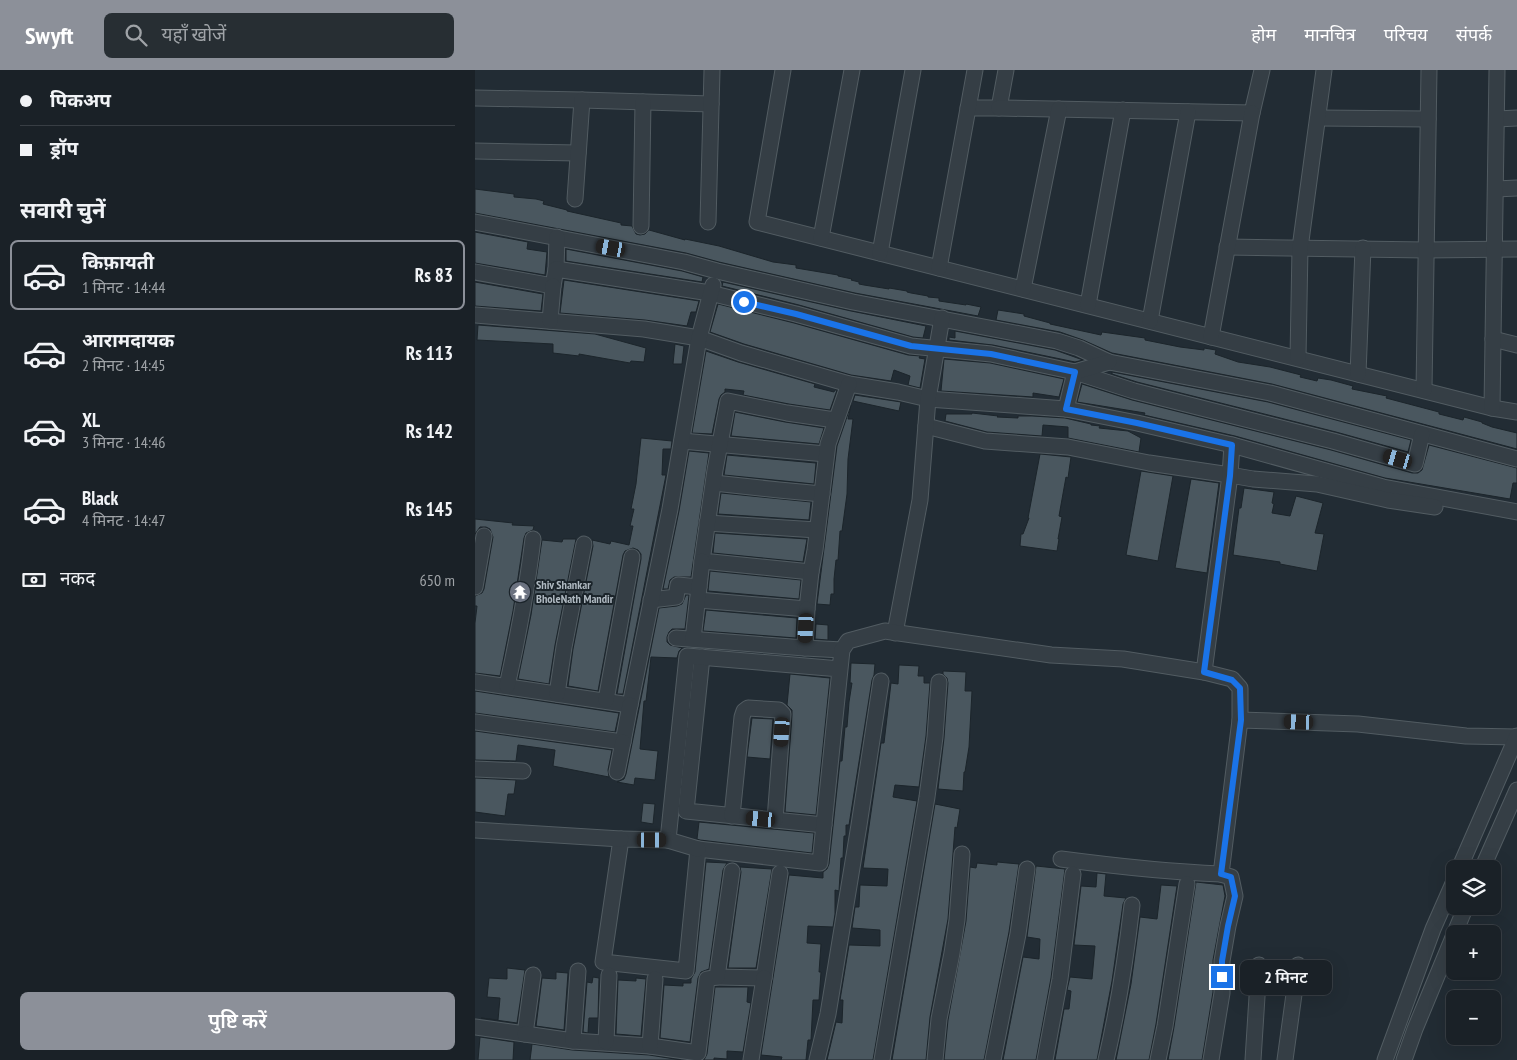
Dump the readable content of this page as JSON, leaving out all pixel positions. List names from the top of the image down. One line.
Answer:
{"places":{"temple":["Shiv Shankar BholeNath Mandir"]},"page":{"header":"Swyft","search":"यहाँ खोजें","nav":["होम","मानचित्र","परिचय","संपर्क"],"banner":["पिकअप","ड्रॉप"],"heading":"सवारी चुनें","list":[{"name":"किफ़ायती","note":"1 मिनट · 14:44","value":"Rs 83"},{"name":"आरामदायक","note":"2 मिनट · 14:45","value":"Rs 113"},{"name":"XL","note":"3 मिनट · 14:46","value":"Rs 142"},{"name":"Black","note":"4 मिनट · 14:47","value":"Rs 145"}],"pay":["नकद","650 m"],"map_buttons":["+","−"],"bubble":"2 मिनट","buttons":"पुष्टि करें"}}
